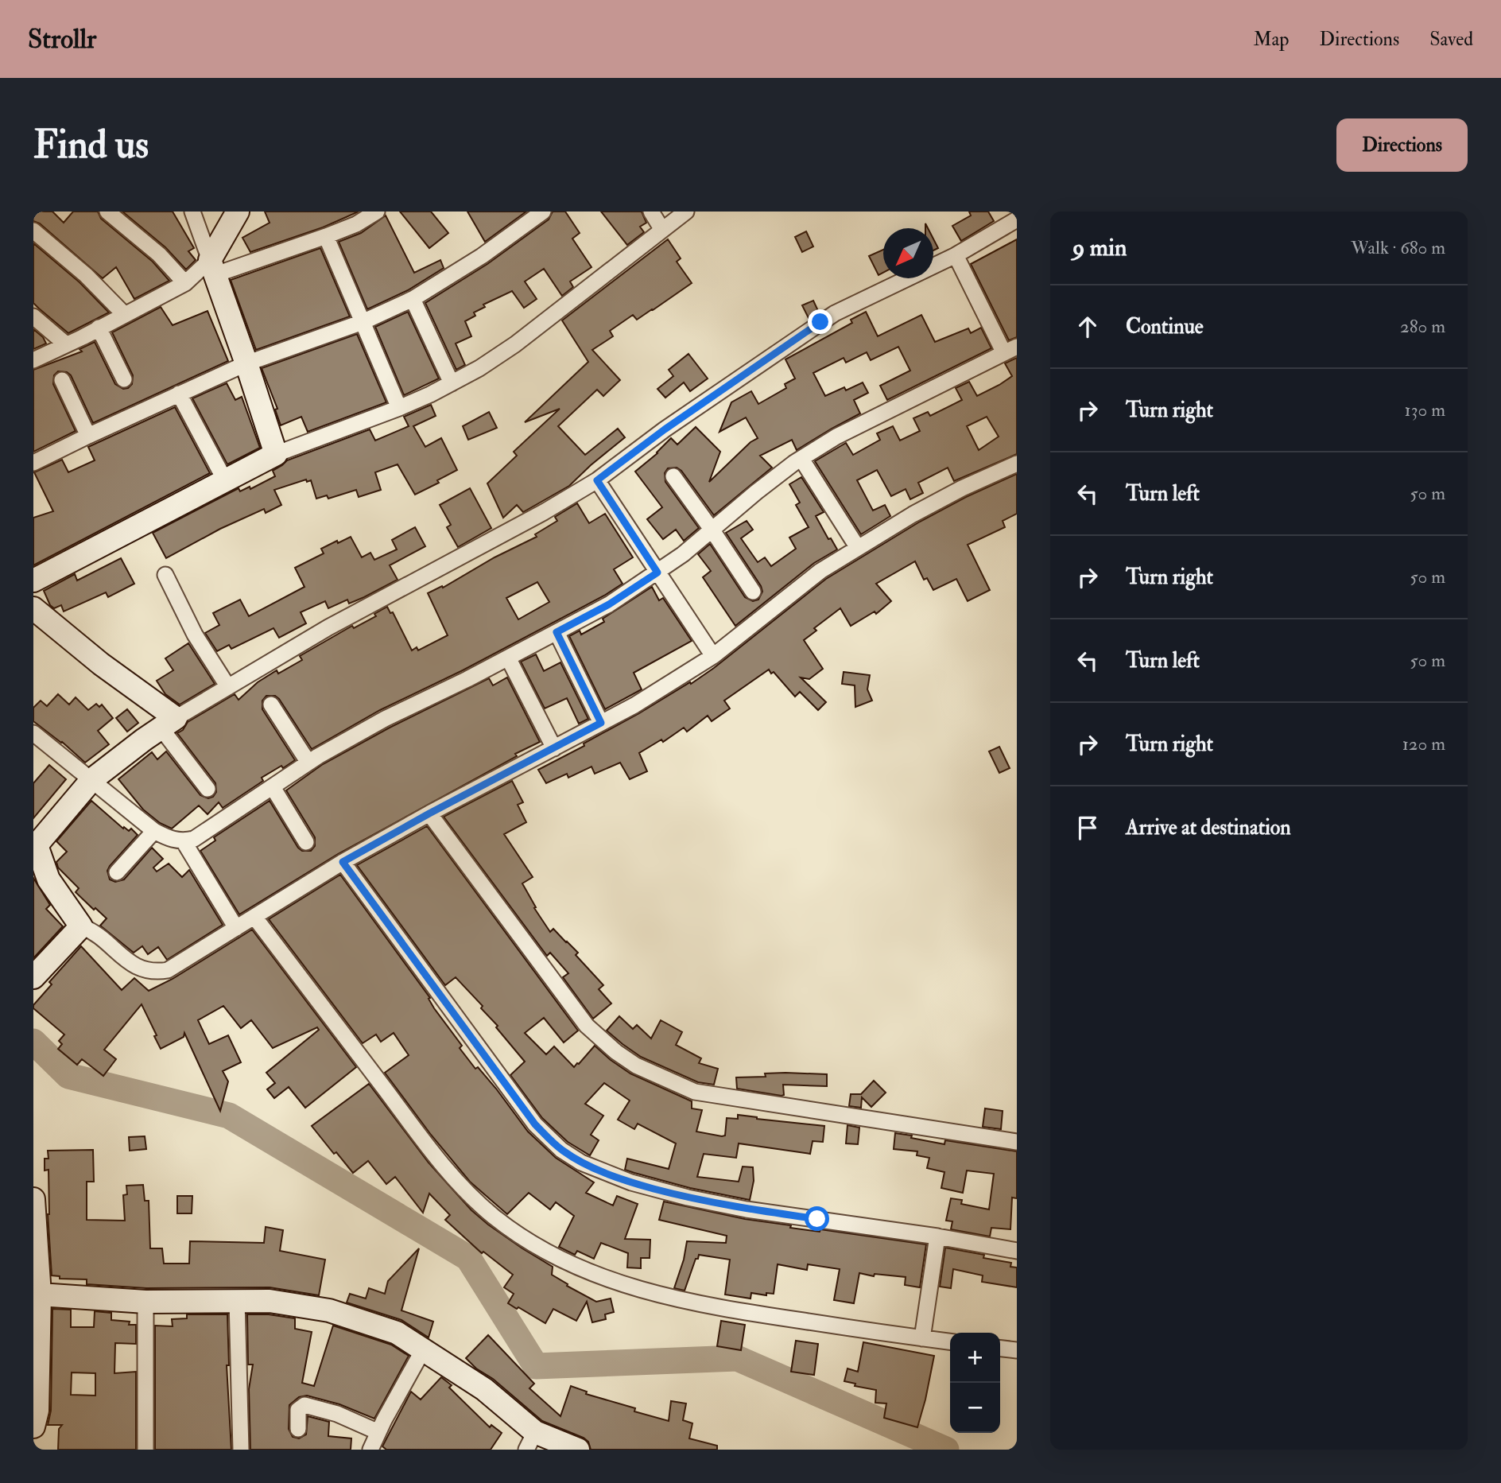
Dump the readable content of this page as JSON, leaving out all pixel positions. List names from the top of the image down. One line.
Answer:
{"north":"bottom left","page":{"header":"Strollr","nav":["Map","Directions","Saved"],"buttons":"Directions","title":"Find us","heading":["9 min","Walk · 680 m"],"list":[["Continue","280 m"],["Turn right","130 m"],["Turn left","50 m"],["Turn right","50 m"],["Turn left","50 m"],["Turn right","120 m"],"Arrive at destination"],"map_buttons":["+","−"]}}
